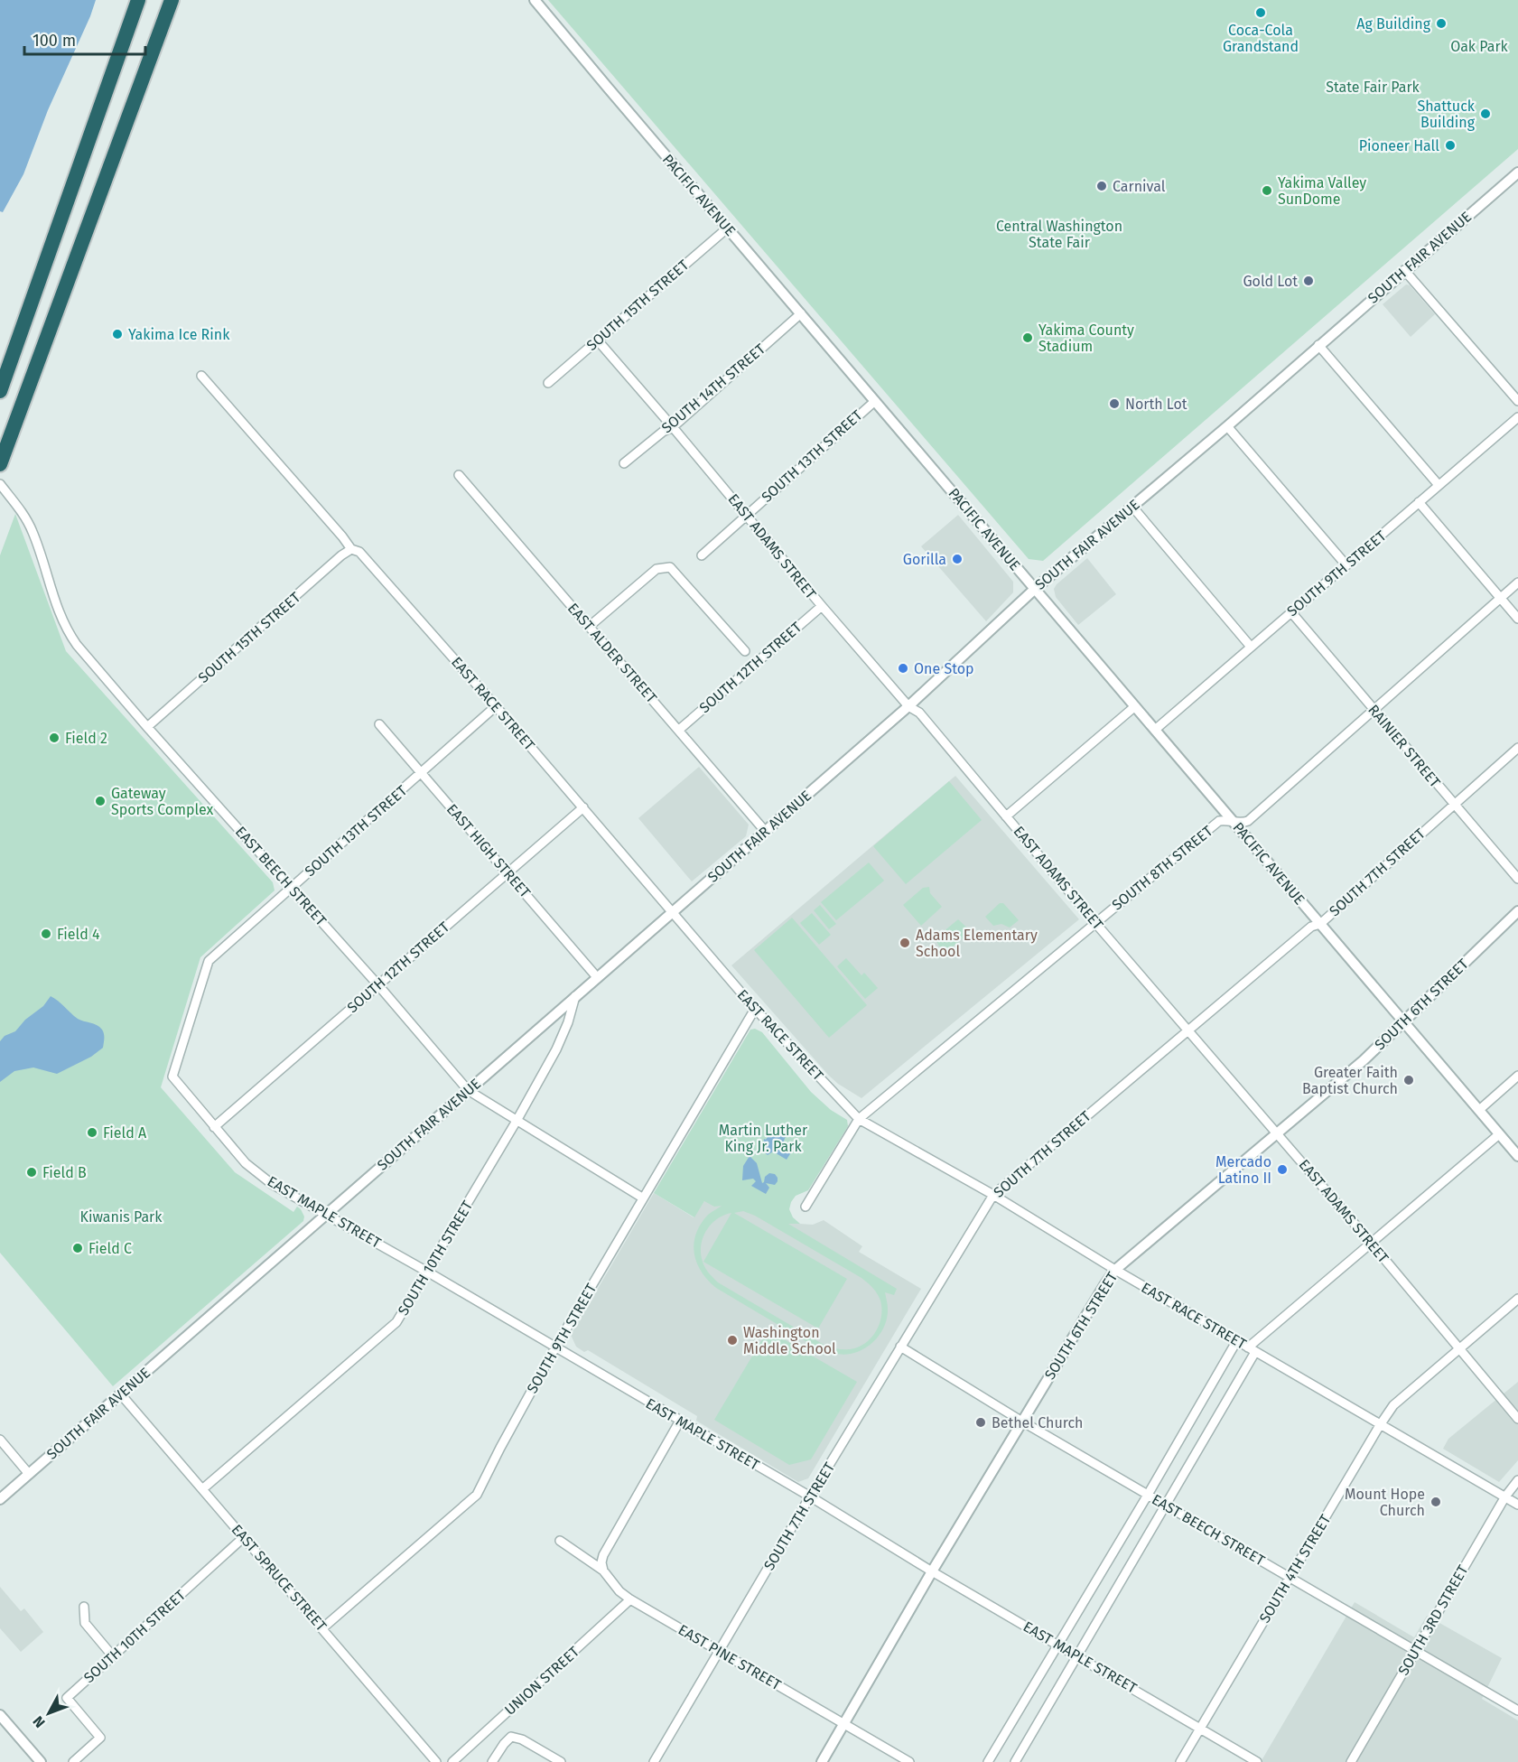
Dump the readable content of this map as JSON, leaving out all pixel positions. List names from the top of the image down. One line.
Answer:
{"streets":{"street":["PACIFIC AVENUE","SOUTH FAIR AVENUE","SOUTH 15TH STREET","SOUTH 14TH STREET","SOUTH 13TH STREET","EAST ADAMS STREET","SOUTH 9TH STREET","EAST ALDER STREET","SOUTH 12TH STREET","EAST RACE STREET","RAINIER STREET","EAST HIGH STREET","SOUTH 8TH STREET","SOUTH 7TH STREET","EAST BEECH STREET","SOUTH 6TH STREET","EAST MAPLE STREET","SOUTH 10TH STREET","SOUTH 4TH STREET","EAST SPRUCE STREET","SOUTH 3RD STREET","EAST PINE STREET","UNION STREET"]},"crossings":[["PACIFIC AVENUE","SOUTH FAIR AVENUE"],["PACIFIC AVENUE","SOUTH 15TH STREET"],["PACIFIC AVENUE","SOUTH 14TH STREET"],["PACIFIC AVENUE","SOUTH 13TH STREET"],["PACIFIC AVENUE","SOUTH 9TH STREET"],["PACIFIC AVENUE","SOUTH 8TH STREET"],["PACIFIC AVENUE","SOUTH 7TH STREET"],["PACIFIC AVENUE","SOUTH 6TH STREET"],["SOUTH FAIR AVENUE","EAST ADAMS STREET"],["SOUTH FAIR AVENUE","EAST ALDER STREET"],["SOUTH FAIR AVENUE","EAST RACE STREET"],["SOUTH FAIR AVENUE","EAST HIGH STREET"],["SOUTH FAIR AVENUE","EAST BEECH STREET"],["SOUTH FAIR AVENUE","EAST MAPLE STREET"],["SOUTH FAIR AVENUE","SOUTH 10TH STREET"],["SOUTH FAIR AVENUE","EAST SPRUCE STREET"],["SOUTH 15TH STREET","EAST ADAMS STREET"],["SOUTH 15TH STREET","EAST RACE STREET"],["SOUTH 15TH STREET","EAST BEECH STREET"],["SOUTH 14TH STREET","EAST ADAMS STREET"],["SOUTH 13TH STREET","EAST ADAMS STREET"],["SOUTH 13TH STREET","EAST RACE STREET"],["SOUTH 13TH STREET","EAST HIGH STREET"],["SOUTH 13TH STREET","EAST BEECH STREET"],["SOUTH 13TH STREET","EAST MAPLE STREET"],["EAST ADAMS STREET","SOUTH 12TH STREET"],["EAST ADAMS STREET","SOUTH 8TH STREET"],["EAST ADAMS STREET","SOUTH 7TH STREET"],["EAST ADAMS STREET","SOUTH 6TH STREET"],["EAST ADAMS STREET","SOUTH 4TH STREET"],["SOUTH 9TH STREET","EAST RACE STREET"],["SOUTH 9TH STREET","RAINIER STREET"],["SOUTH 9TH STREET","EAST BEECH STREET"],["SOUTH 9TH STREET","EAST MAPLE STREET"],["SOUTH 9TH STREET","EAST SPRUCE STREET"],["EAST ALDER STREET","SOUTH 12TH STREET"],["SOUTH 12TH STREET","EAST RACE STREET"],["SOUTH 12TH STREET","EAST HIGH STREET"],["SOUTH 12TH STREET","EAST BEECH STREET"],["SOUTH 12TH STREET","EAST MAPLE STREET"],["EAST RACE STREET","SOUTH 8TH STREET"],["EAST RACE STREET","SOUTH 7TH STREET"],["EAST RACE STREET","SOUTH 6TH STREET"],["EAST RACE STREET","SOUTH 4TH STREET"],["EAST RACE STREET","SOUTH 3RD STREET"],["RAINIER STREET","SOUTH 8TH STREET"],["RAINIER STREET","SOUTH 7TH STREET"],["SOUTH 7TH STREET","EAST BEECH STREET"],["SOUTH 7TH STREET","EAST MAPLE STREET"],["SOUTH 7TH STREET","EAST PINE STREET"],["EAST BEECH STREET","SOUTH 6TH STREET"],["EAST BEECH STREET","SOUTH 10TH STREET"],["EAST BEECH STREET","SOUTH 4TH STREET"],["EAST BEECH STREET","SOUTH 3RD STREET"],["SOUTH 6TH STREET","EAST MAPLE STREET"],["SOUTH 6TH STREET","EAST PINE STREET"],["EAST MAPLE STREET","SOUTH 10TH STREET"],["EAST MAPLE STREET","SOUTH 4TH STREET"],["SOUTH 10TH STREET","EAST SPRUCE STREET"],["EAST PINE STREET","UNION STREET"]],"parks":["Oak Park","State Fair Park","Central Washington State Fair","Martin Luther King Jr. Park","Kiwanis Park"],"places":["Coca-Cola Grandstand","Ag Building","Shattuck Building","Pioneer Hall","Carnival","Yakima Valley SunDome","Gold Lot","Yakima Ice Rink","Yakima County Stadium","North Lot","Gorilla","One Stop","Field 2","Gateway Sports Complex","Field 4","Adams Elementary School","Greater Faith Baptist Church","Field A","Mercado Latino II","Field B","Field C","Washington Middle School","Bethel Church","Mount Hope Church"],"scale_bar":"100 m","north":"bottom left"}
